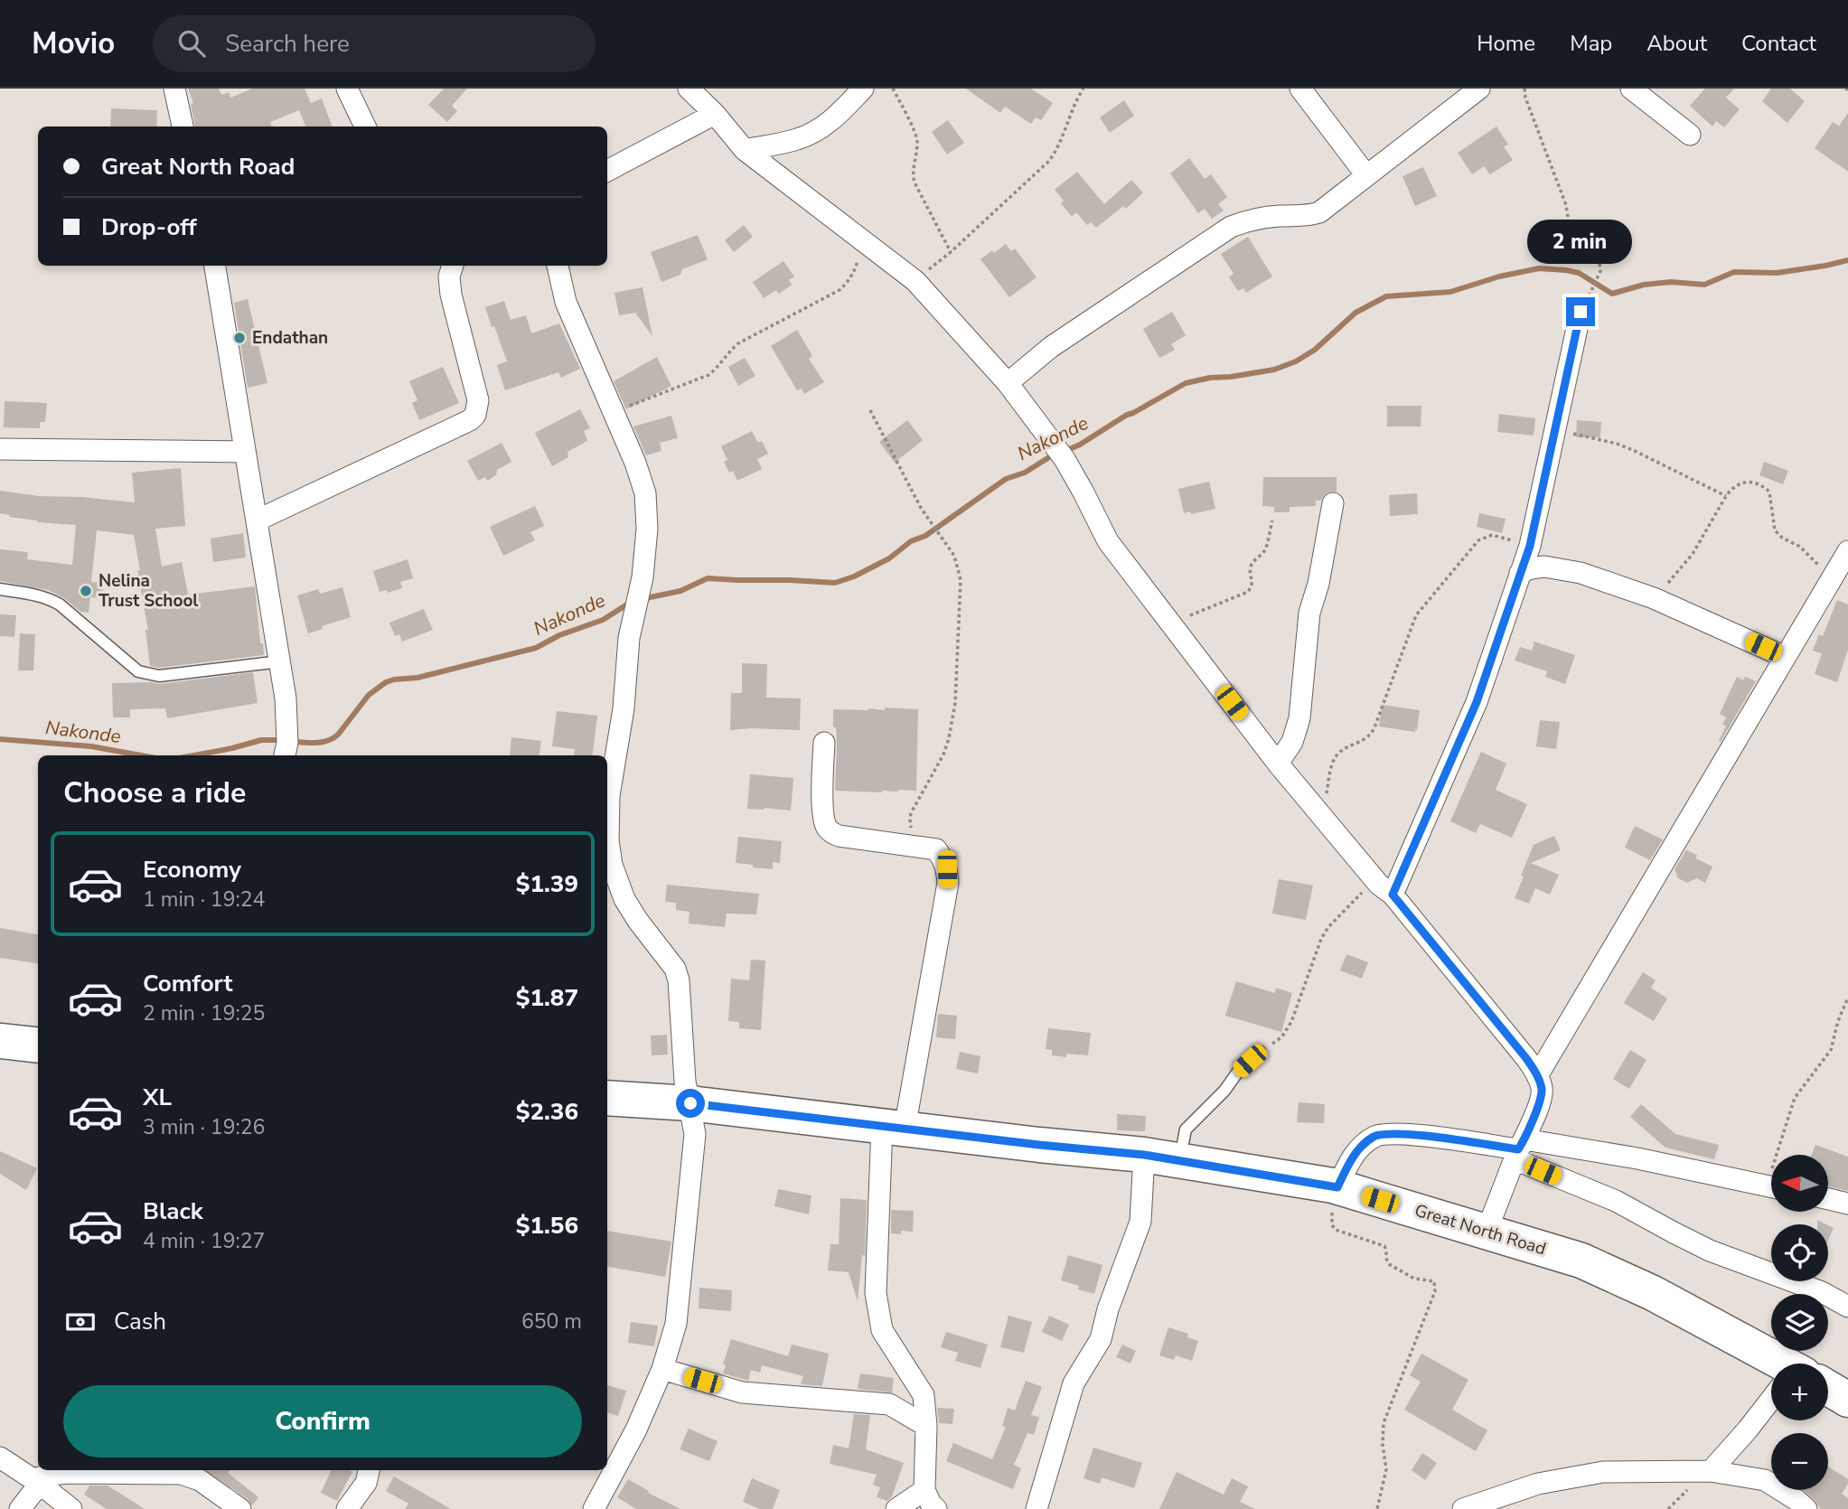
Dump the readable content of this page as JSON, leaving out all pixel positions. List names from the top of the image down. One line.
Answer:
{"streets":{"highway":["Great North Road"]},"water":["Nakonde"],"places":["Endathan","Nelina Trust School"],"north":"left","page":{"header":"Movio","search":"Search here","nav":["Home","Map","About","Contact"],"banner":["Great North Road","Drop-off"],"bubble":"2 min","heading":"Choose a ride","list":[{"name":"Economy","note":"1 min · 19:24","value":"$1.39"},{"name":"Comfort","note":"2 min · 19:25","value":"$1.87"},{"name":"XL","note":"3 min · 19:26","value":"$2.36"},{"name":"Black","note":"4 min · 19:27","value":"$1.56"}],"map_buttons":["+","−"],"pay":["Cash","650 m"],"buttons":"Confirm"}}
